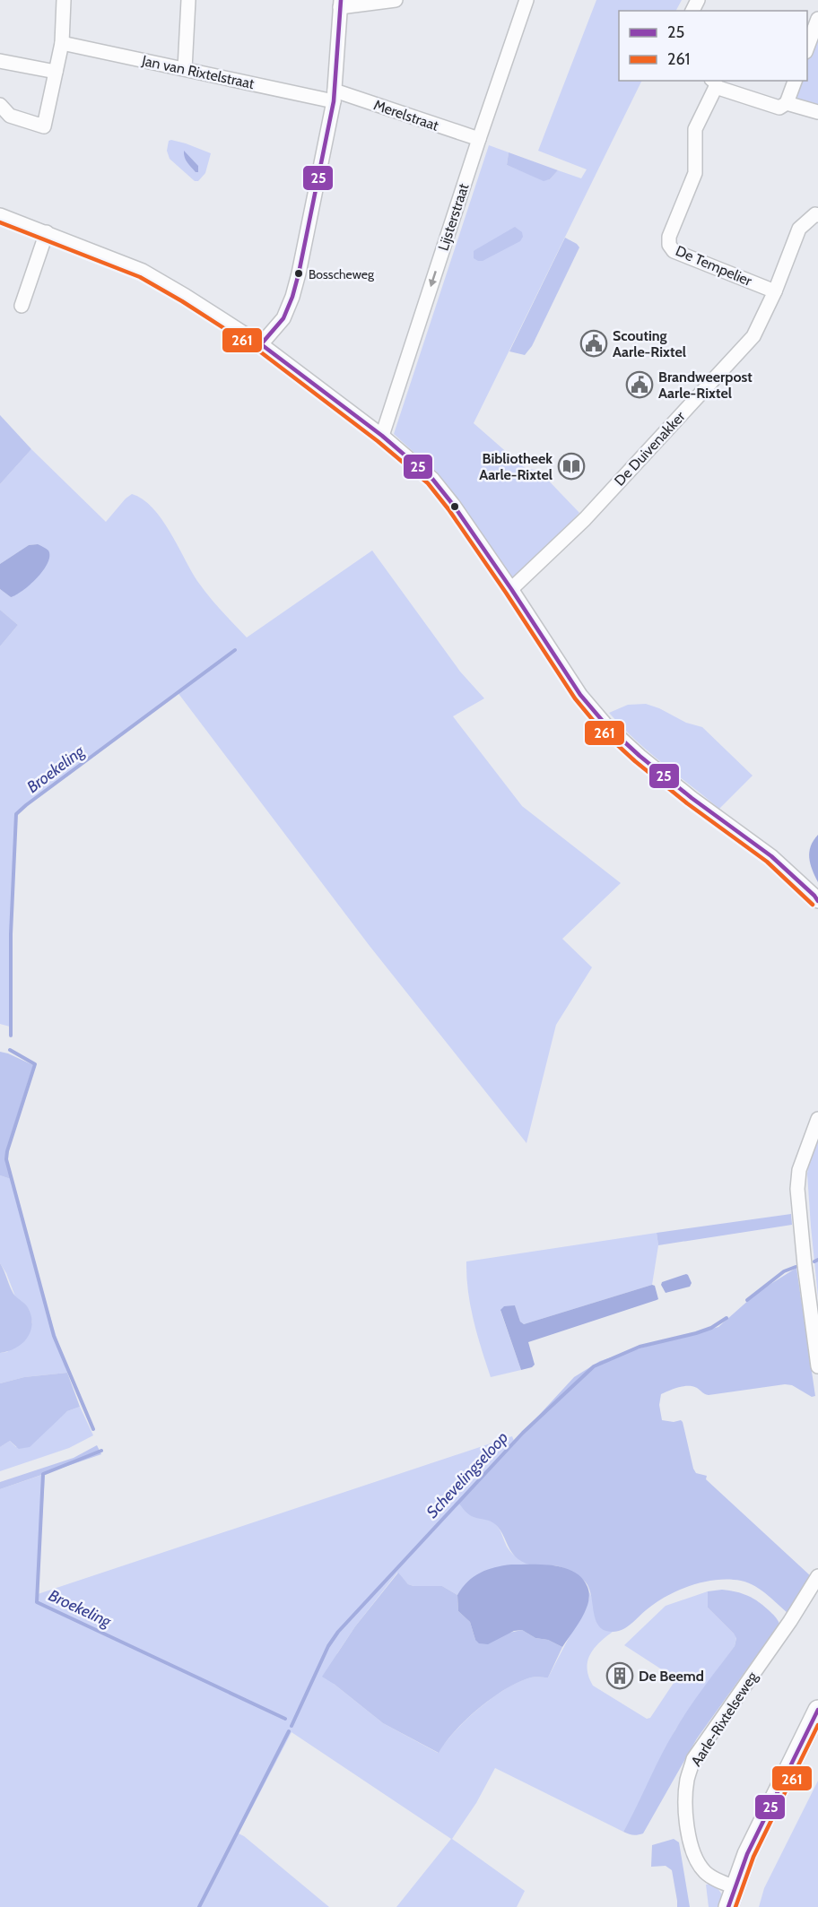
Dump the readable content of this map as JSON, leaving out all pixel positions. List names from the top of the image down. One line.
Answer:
{"streets":{"street":["Jan van Rixtelstraat","Merelstraat","Lijsterstraat","De Tempelier","De Duivenakker","Aarle-Rixtelseweg"]},"crossings":[["Jan van Rixtelstraat","Merelstraat"],["Merelstraat","Lijsterstraat"],["De Tempelier","De Duivenakker"]],"one_way":["Lijsterstraat"],"water":["Broekeling","Schevelingseloop"],"places":{"other":["Bosscheweg"],"public building":["Scouting Aarle-Rixtel","Brandweerpost Aarle-Rixtel"],"library":["Bibliotheek Aarle-Rixtel"],"building":["De Beemd"]},"lines":["transit line 25","transit line 261"],"legend":["25","261"]}
